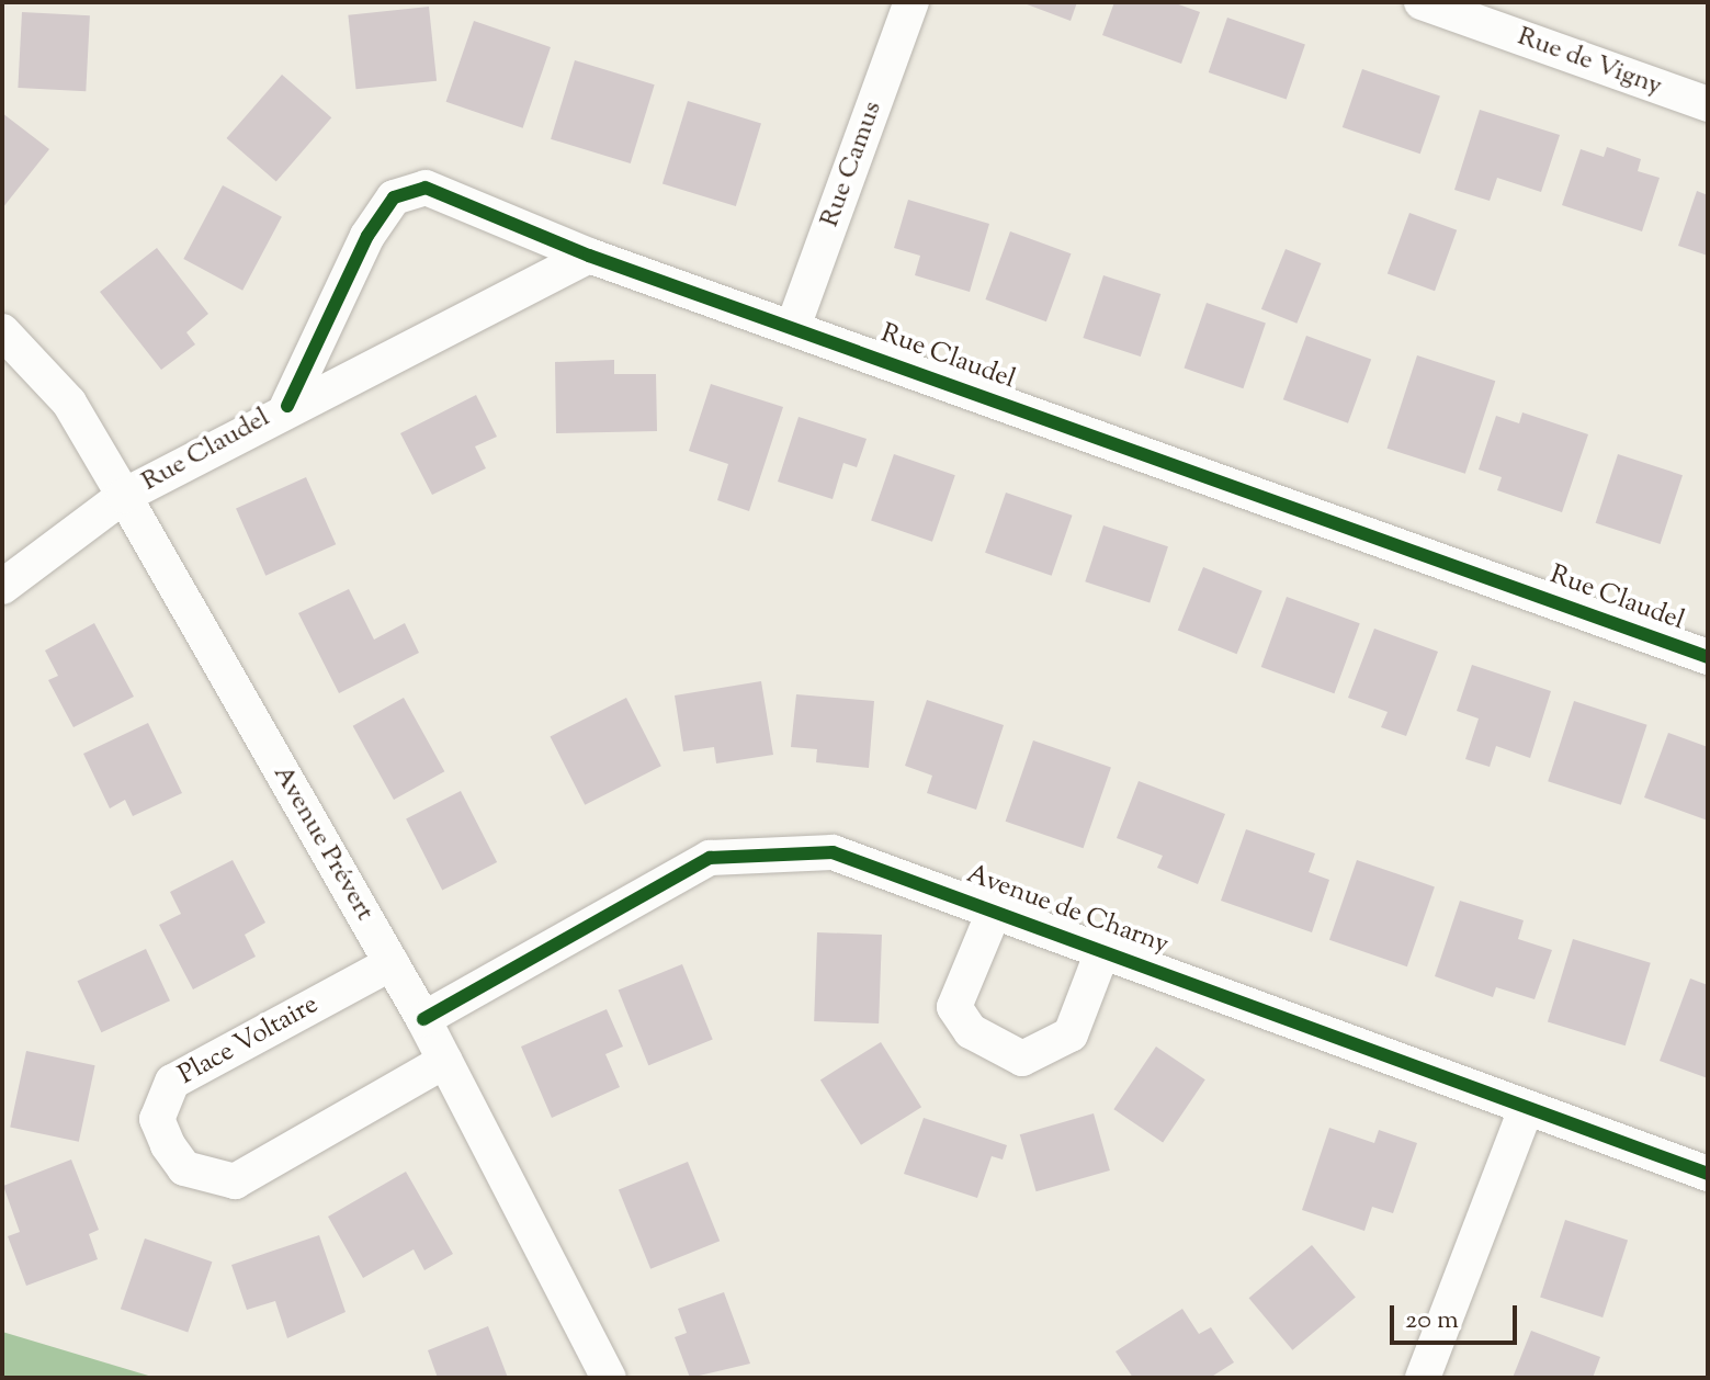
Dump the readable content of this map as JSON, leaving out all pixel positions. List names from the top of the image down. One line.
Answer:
{"streets":{"street":["Rue de Vigny","Rue Camus","Rue Claudel","Avenue Prévert","Avenue de Charny","Place Voltaire"]},"crossings":[["Rue Camus","Rue Claudel"],["Rue Claudel","Avenue Prévert"],["Avenue Prévert","Avenue de Charny"],["Avenue Prévert","Place Voltaire"]],"scale_bar":"20 m"}
